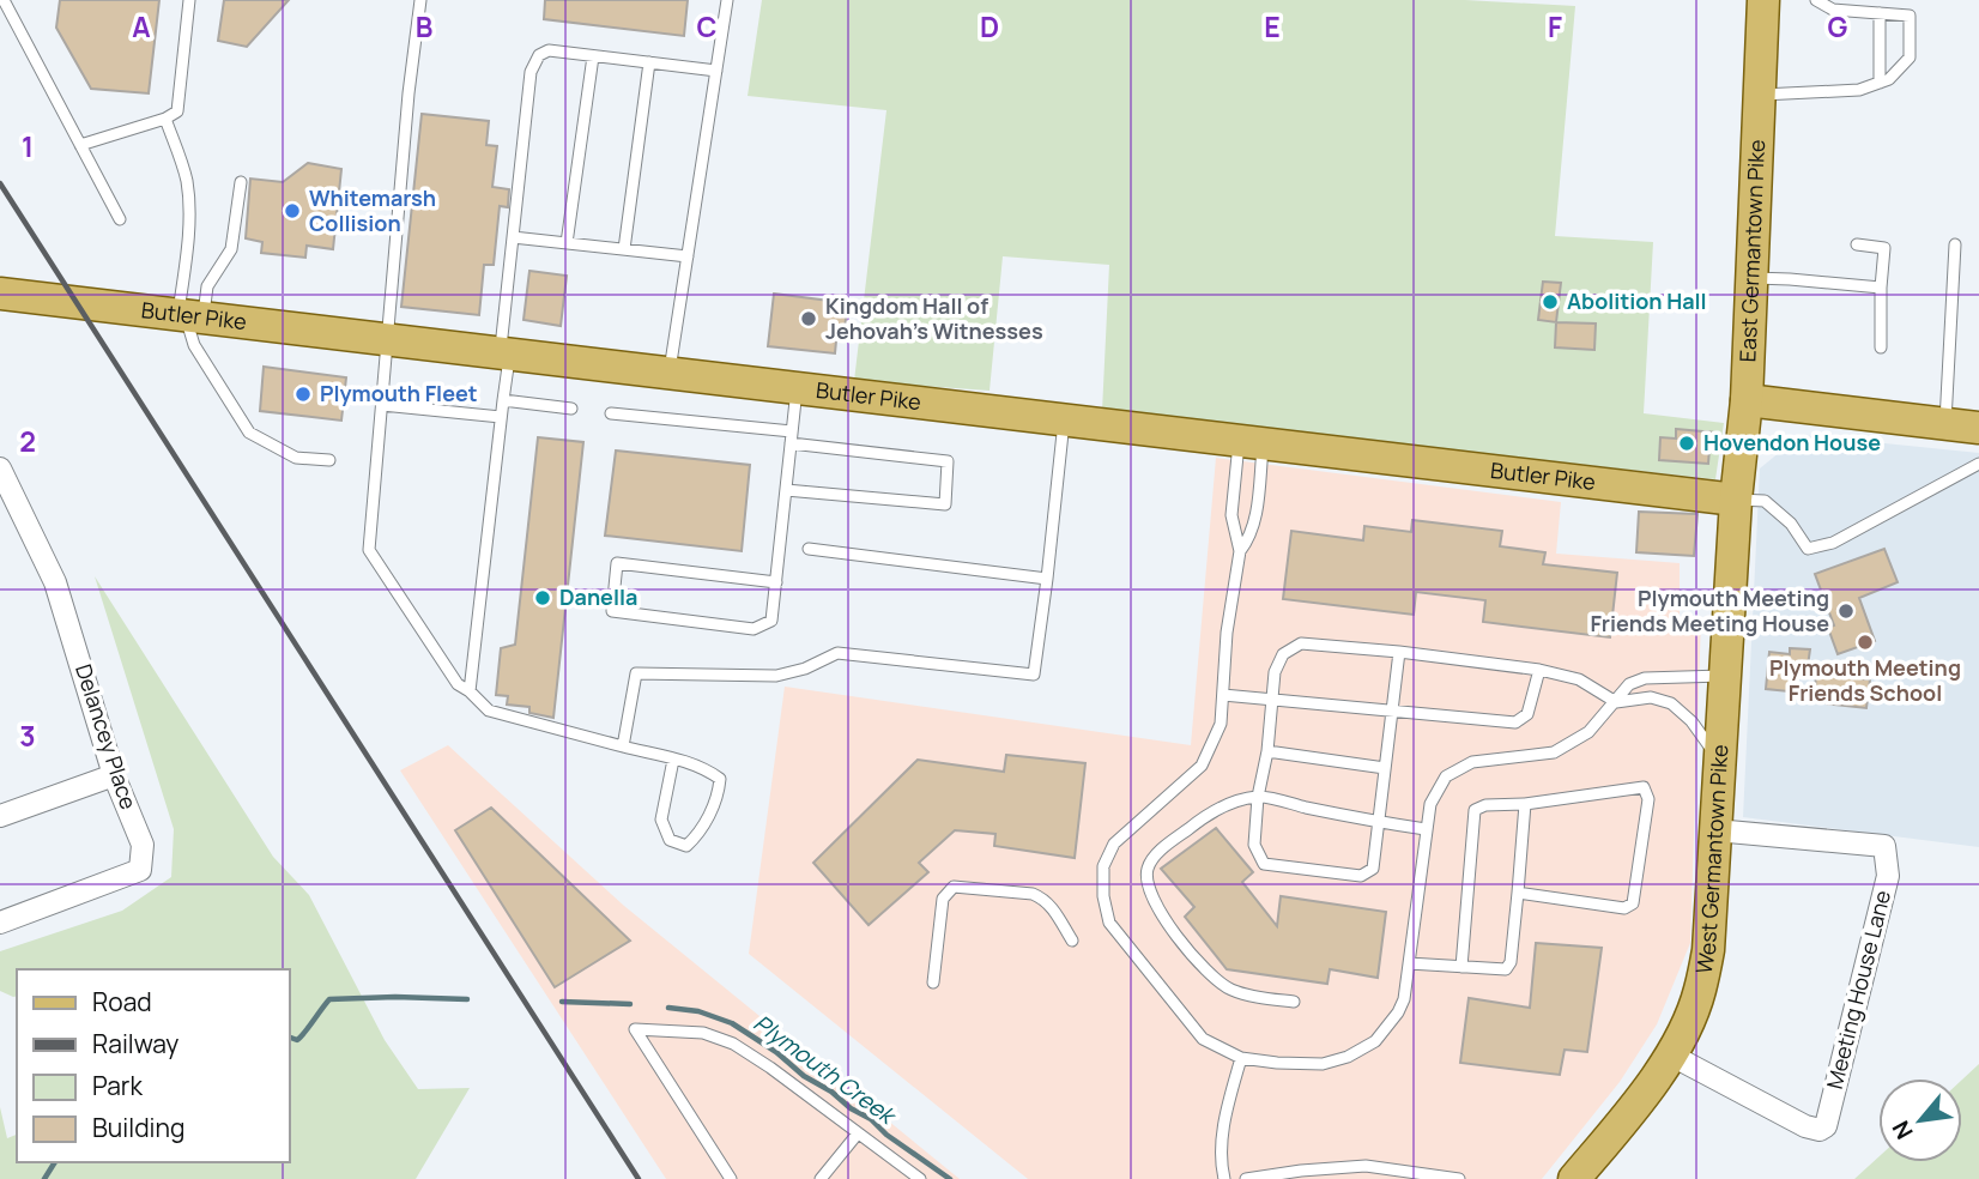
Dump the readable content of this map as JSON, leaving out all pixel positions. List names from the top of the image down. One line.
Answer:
{"streets":{"main road":["East Germantown Pike","Butler Pike","West Germantown Pike"],"street":["Delancey Place","Meeting House Lane"]},"crossings":[["East Germantown Pike","Butler Pike"],["East Germantown Pike","West Germantown Pike"],["Butler Pike","West Germantown Pike"],["West Germantown Pike","Meeting House Lane"]],"water":["Plymouth Creek"],"places":["Whitemarsh Collision","Abolition Hall","Kingdom Hall of Jehovah's Witnesses","Plymouth Fleet","Hovendon House","Danella","Plymouth Meeting Friends Meeting House","Plymouth Meeting Friends School"],"legend":["Road","Railway","Park","Building"],"north":"bottom left","grid":{"columns":["A","B","C","D","E","F","G"],"rows":["1","2","3"]}}
